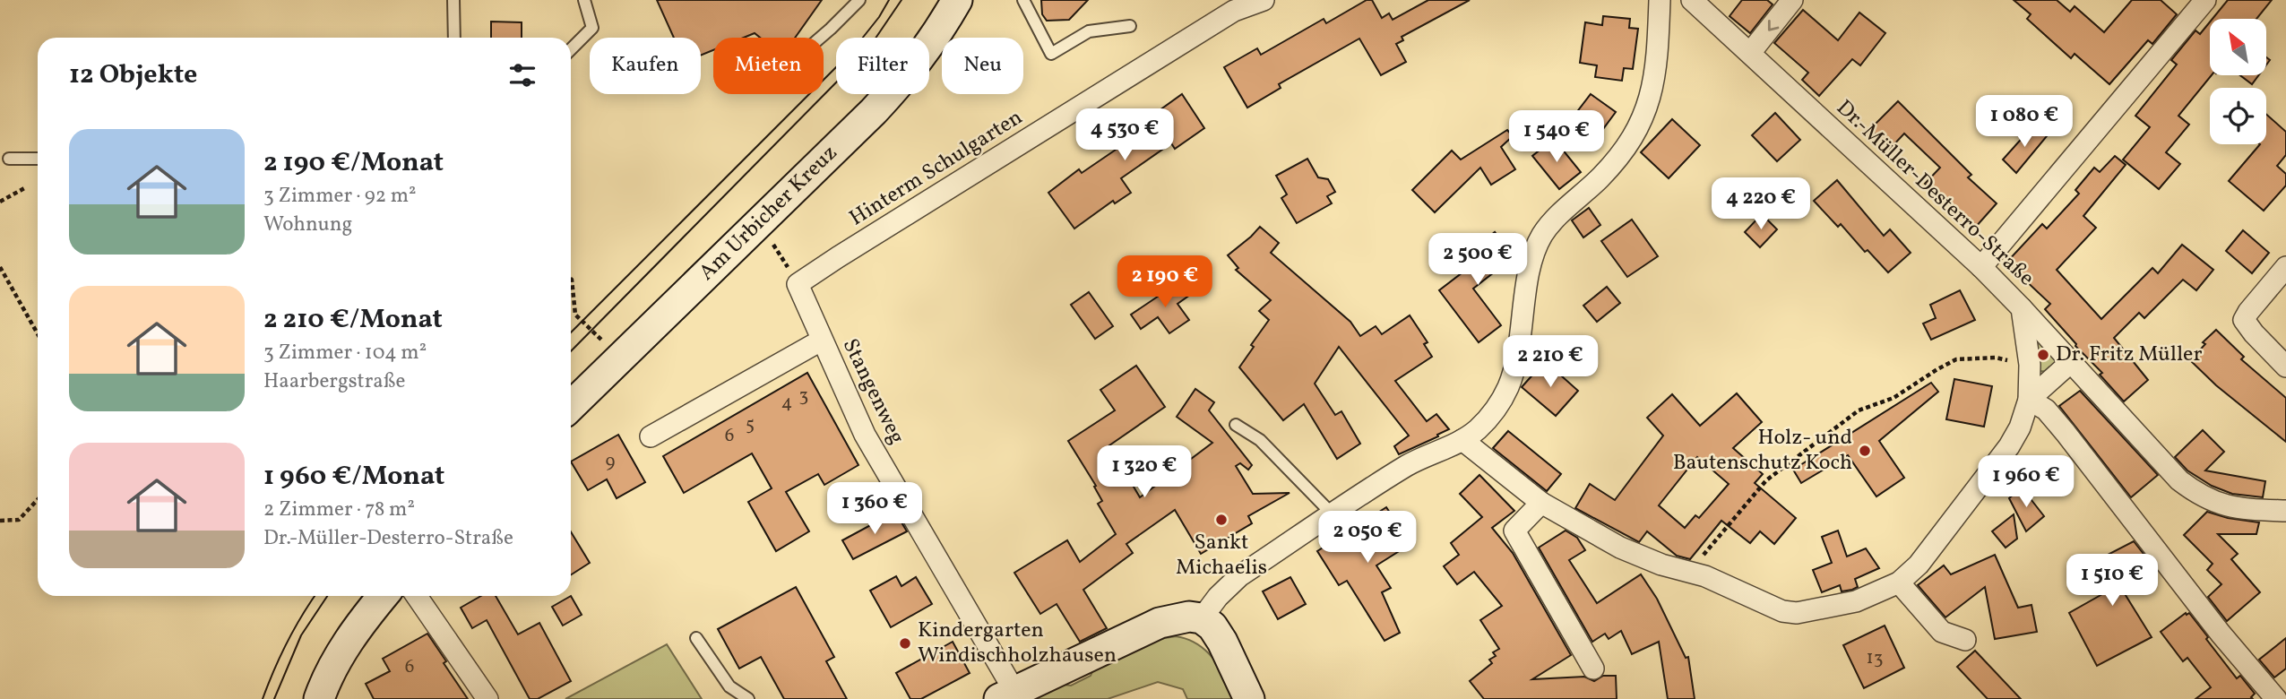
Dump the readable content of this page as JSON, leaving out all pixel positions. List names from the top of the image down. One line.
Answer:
{"streets":{"main road":["Am Urbicher Kreuz"],"street":["Hinterm Schulgarten","Dr.-Müller-Desterro-Straße","Stangenweg"]},"crossings":[["Hinterm Schulgarten","Stangenweg"]],"places":["Dr. Fritz Müller","Holz- und Bautenschutz Koch","Sankt Michaelis","Kindergarten Windischholzhausen"],"house_numbers":["3","4","5","6","9","13","6"],"north":"top left","page":{"chip":["Kaufen","Mieten","Filter","Neu"],"heading":"12 Objekte","price":["1 080 €","4 530 €","1 540 €","4 220 €","2 500 €","2 190 €","2 210 €","1 320 €","1 960 €","1 360 €","2 050 €","1 510 €"],"list":[{"name":"2 190 €/Monat","note":"3 Zimmer · 92 m² · Wohnung"},{"name":"2 210 €/Monat","note":"3 Zimmer · 104 m² · Haarbergstraße"},{"name":"1 960 €/Monat","note":"2 Zimmer · 78 m² · Dr.-Müller-Desterro-Straße"}]}}
